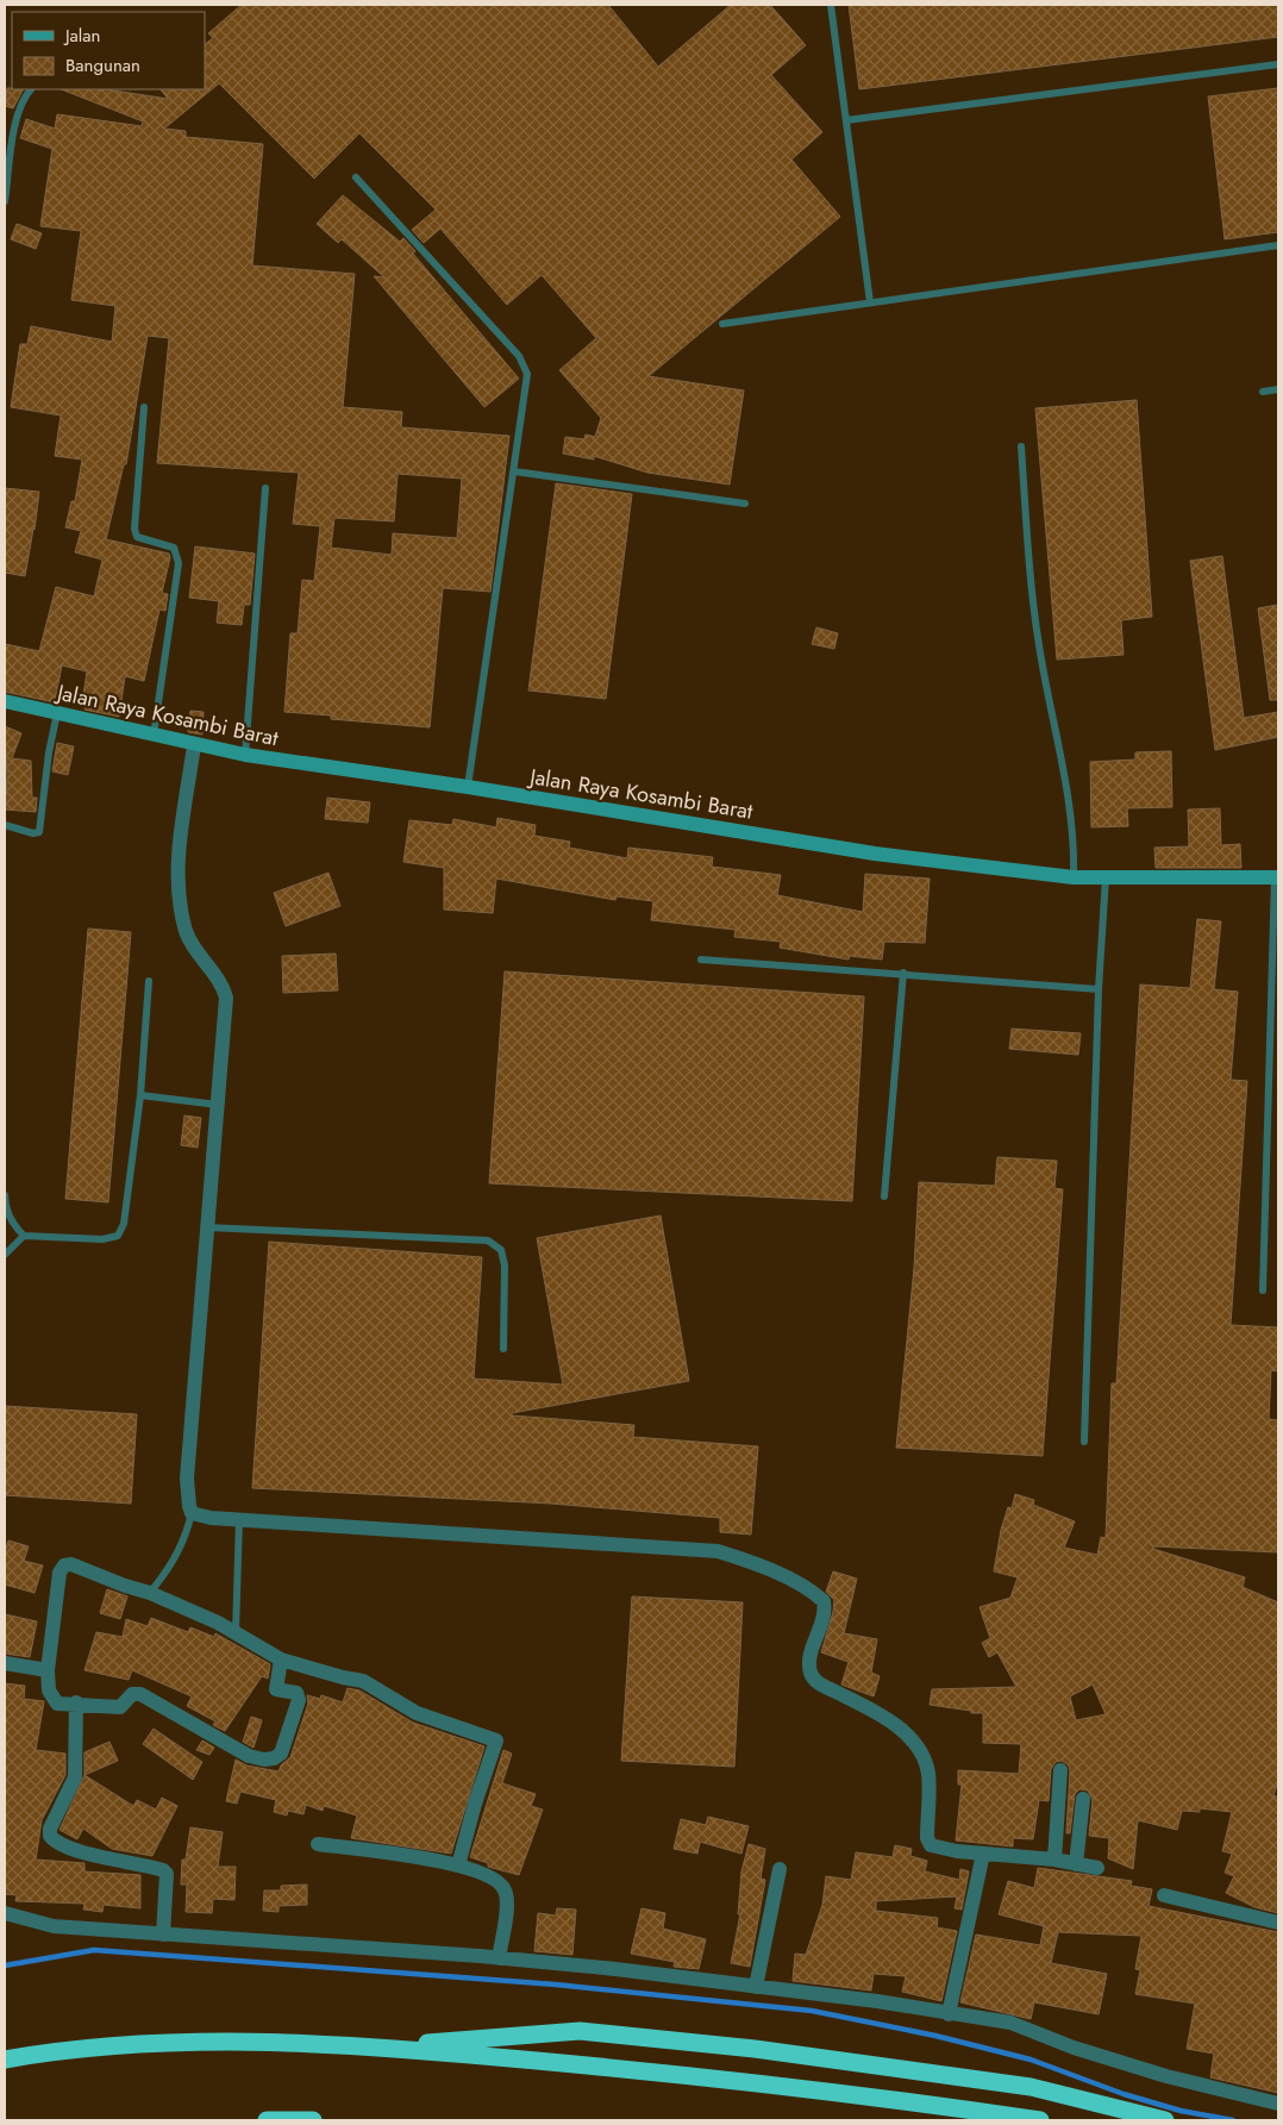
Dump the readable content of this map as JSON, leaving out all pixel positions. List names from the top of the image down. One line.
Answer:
{"streets":{"main road":["Jalan Raya Kosambi Barat"]},"legend":["Jalan","Bangunan"]}
